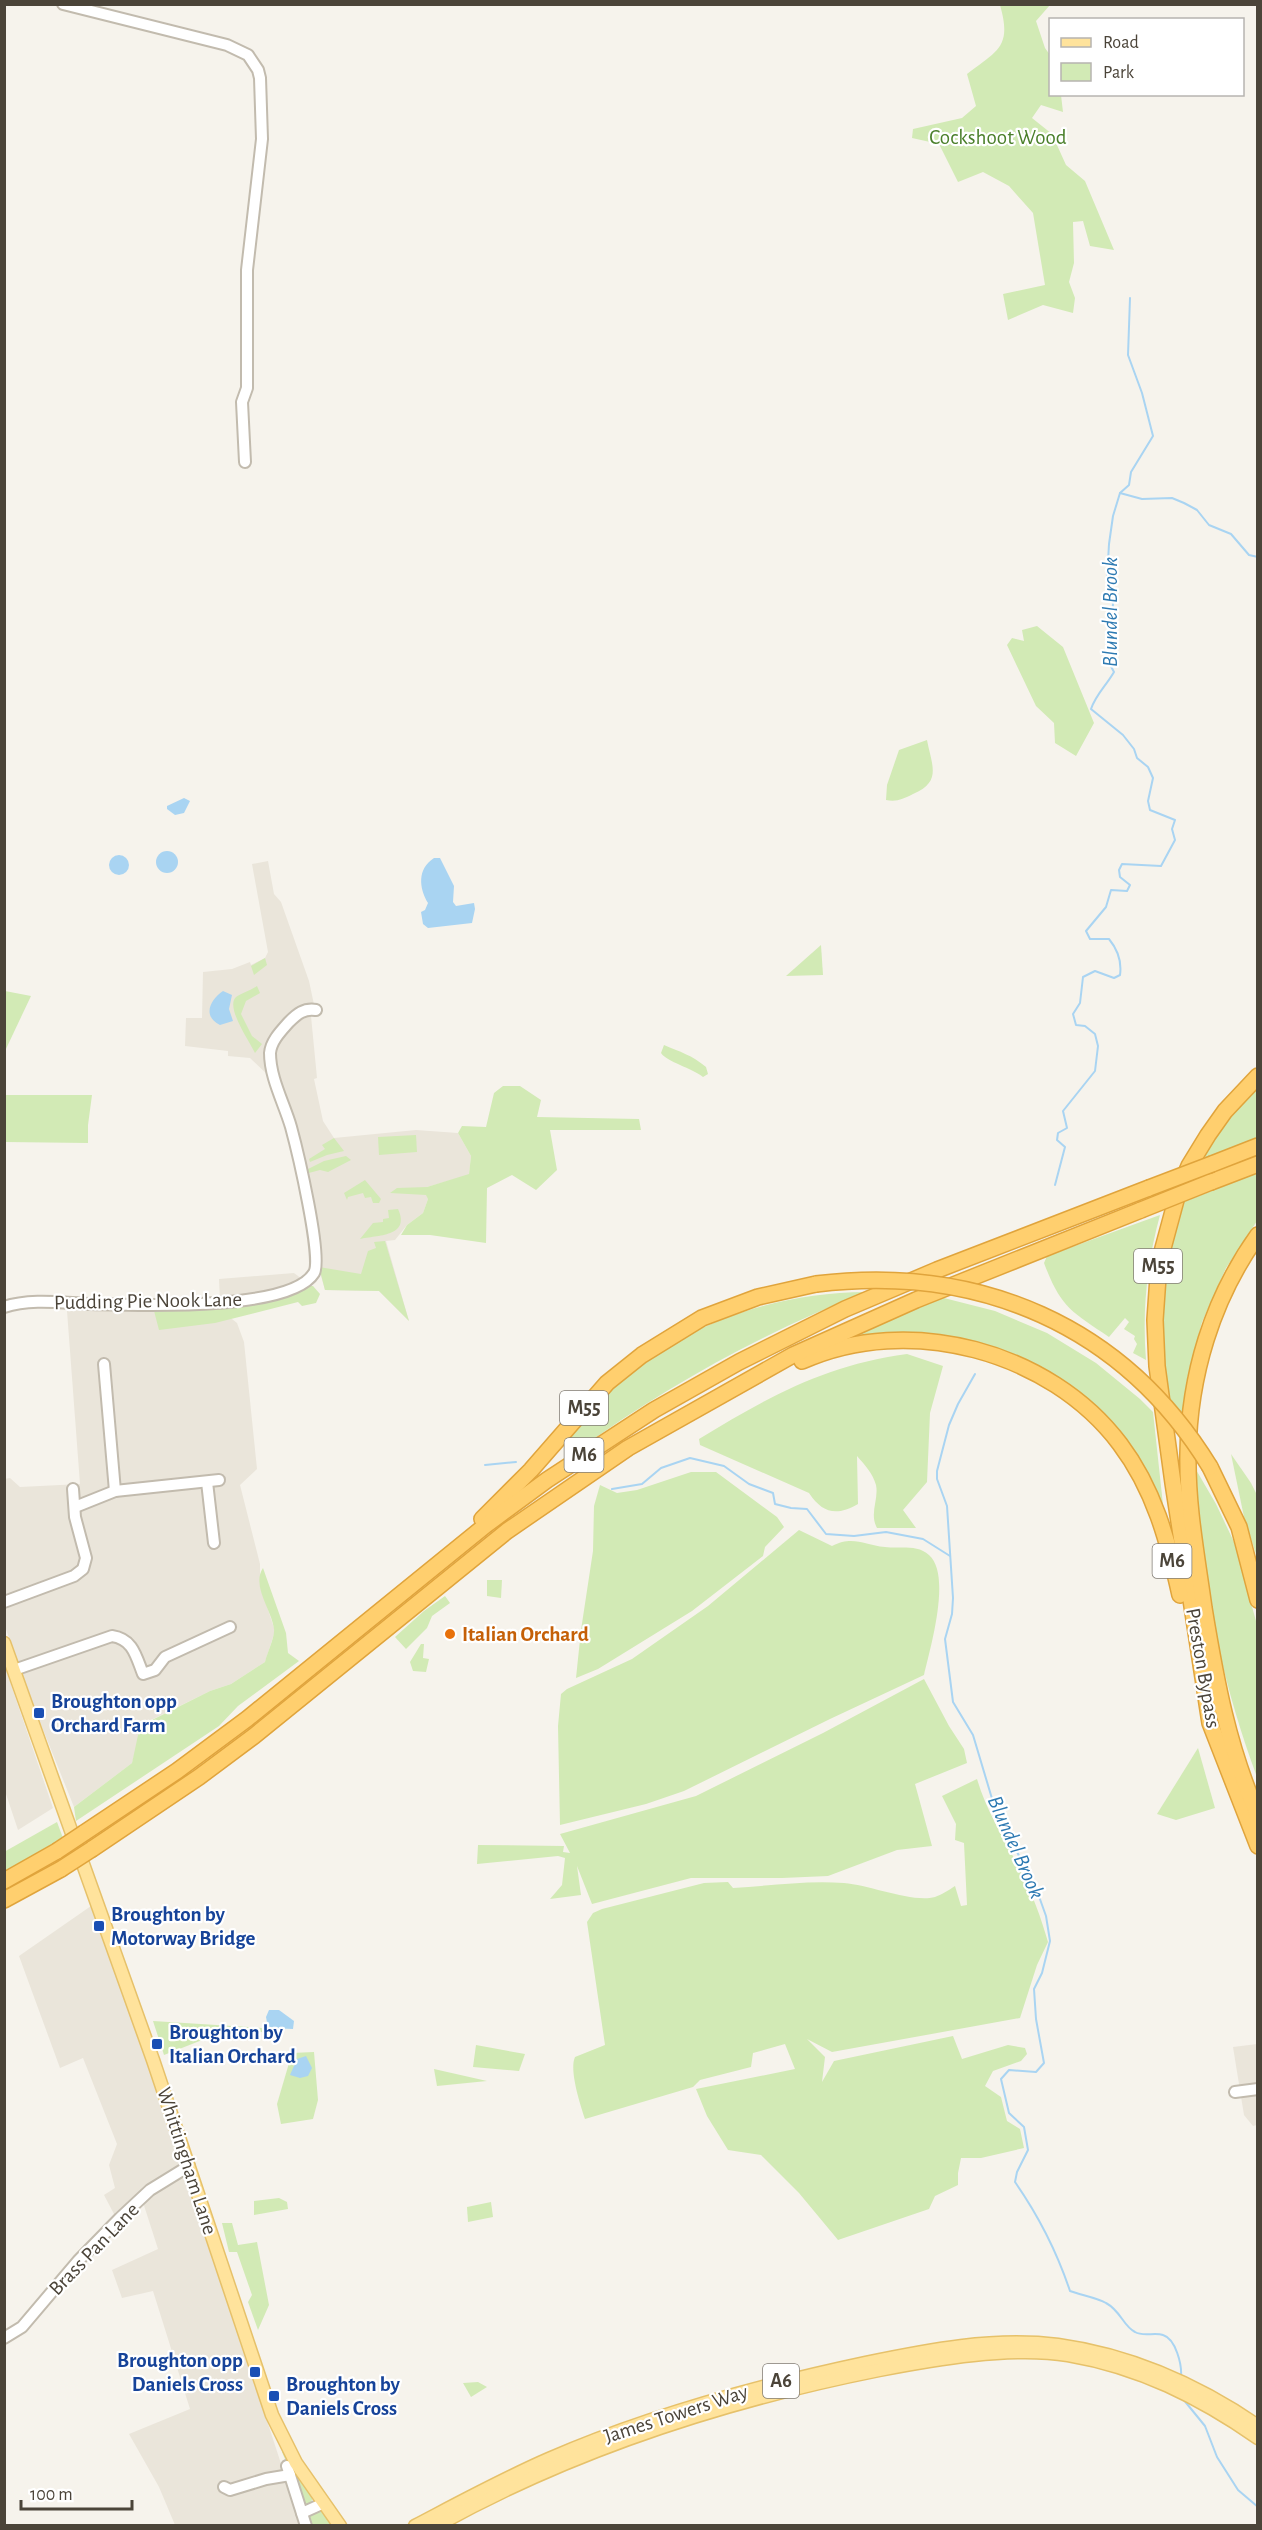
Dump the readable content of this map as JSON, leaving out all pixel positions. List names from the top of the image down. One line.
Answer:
{"streets":{"highway":["M55","M6","Preston Bypass"],"main road":["Whittingham Lane","A6","James Towers Way"],"street":["Pudding Pie Nook Lane","Brass Pan Lane"]},"crossings":[["M55","M6"],["M55","Preston Bypass"],["M6","Preston Bypass"],["Whittingham Lane","Brass Pan Lane"]],"water":["Blundel Brook"],"parks":["Cockshoot Wood"],"places":{"other":["Italian Orchard"],"transit":["Broughton opp Orchard Farm","Broughton by Motorway Bridge","Broughton by Italian Orchard","Broughton opp Daniels Cross","Broughton by Daniels Cross"]},"legend":["Road","Park"],"scale_bar":"100 m"}
